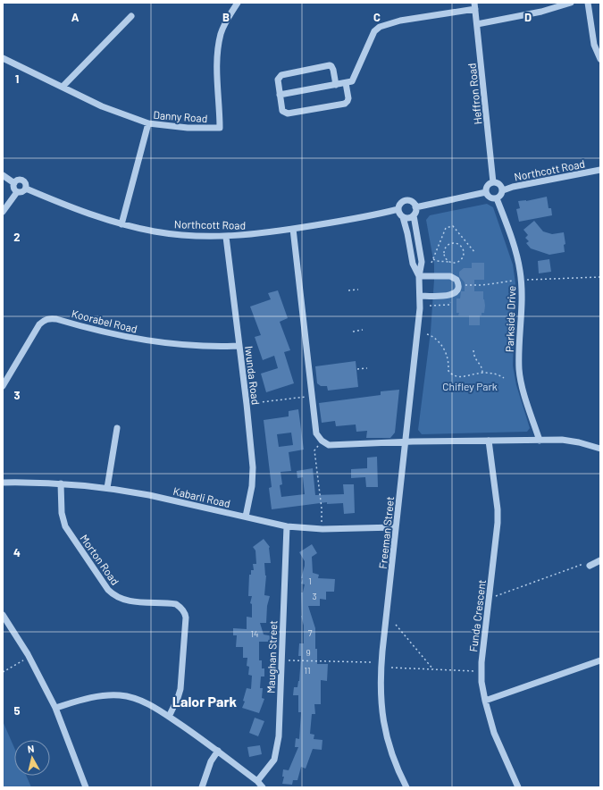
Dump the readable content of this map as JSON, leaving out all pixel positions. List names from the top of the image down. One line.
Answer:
{"streets":{"street":["Heffron Road","Danny Road","Northcott Road","Parkside Drive","Koorabel Road","Iwunda Road","Kabarli Road","Freeman Street","Morton Road","Funda Crescent","Maughan Street"]},"crossings":[["Heffron Road","Northcott Road"],["Heffron Road","Parkside Drive"],["Northcott Road","Parkside Drive"],["Northcott Road","Iwunda Road"],["Northcott Road","Freeman Street"],["Koorabel Road","Iwunda Road"],["Iwunda Road","Kabarli Road"],["Kabarli Road","Freeman Street"],["Kabarli Road","Morton Road"],["Kabarli Road","Maughan Street"]],"districts":["Lalor Park"],"parks":["Chifley Park"],"house_numbers":["1","3","7","14","9","11"],"north":"top","grid":{"columns":["A","B","C","D"],"rows":["1","2","3","4","5"]}}
